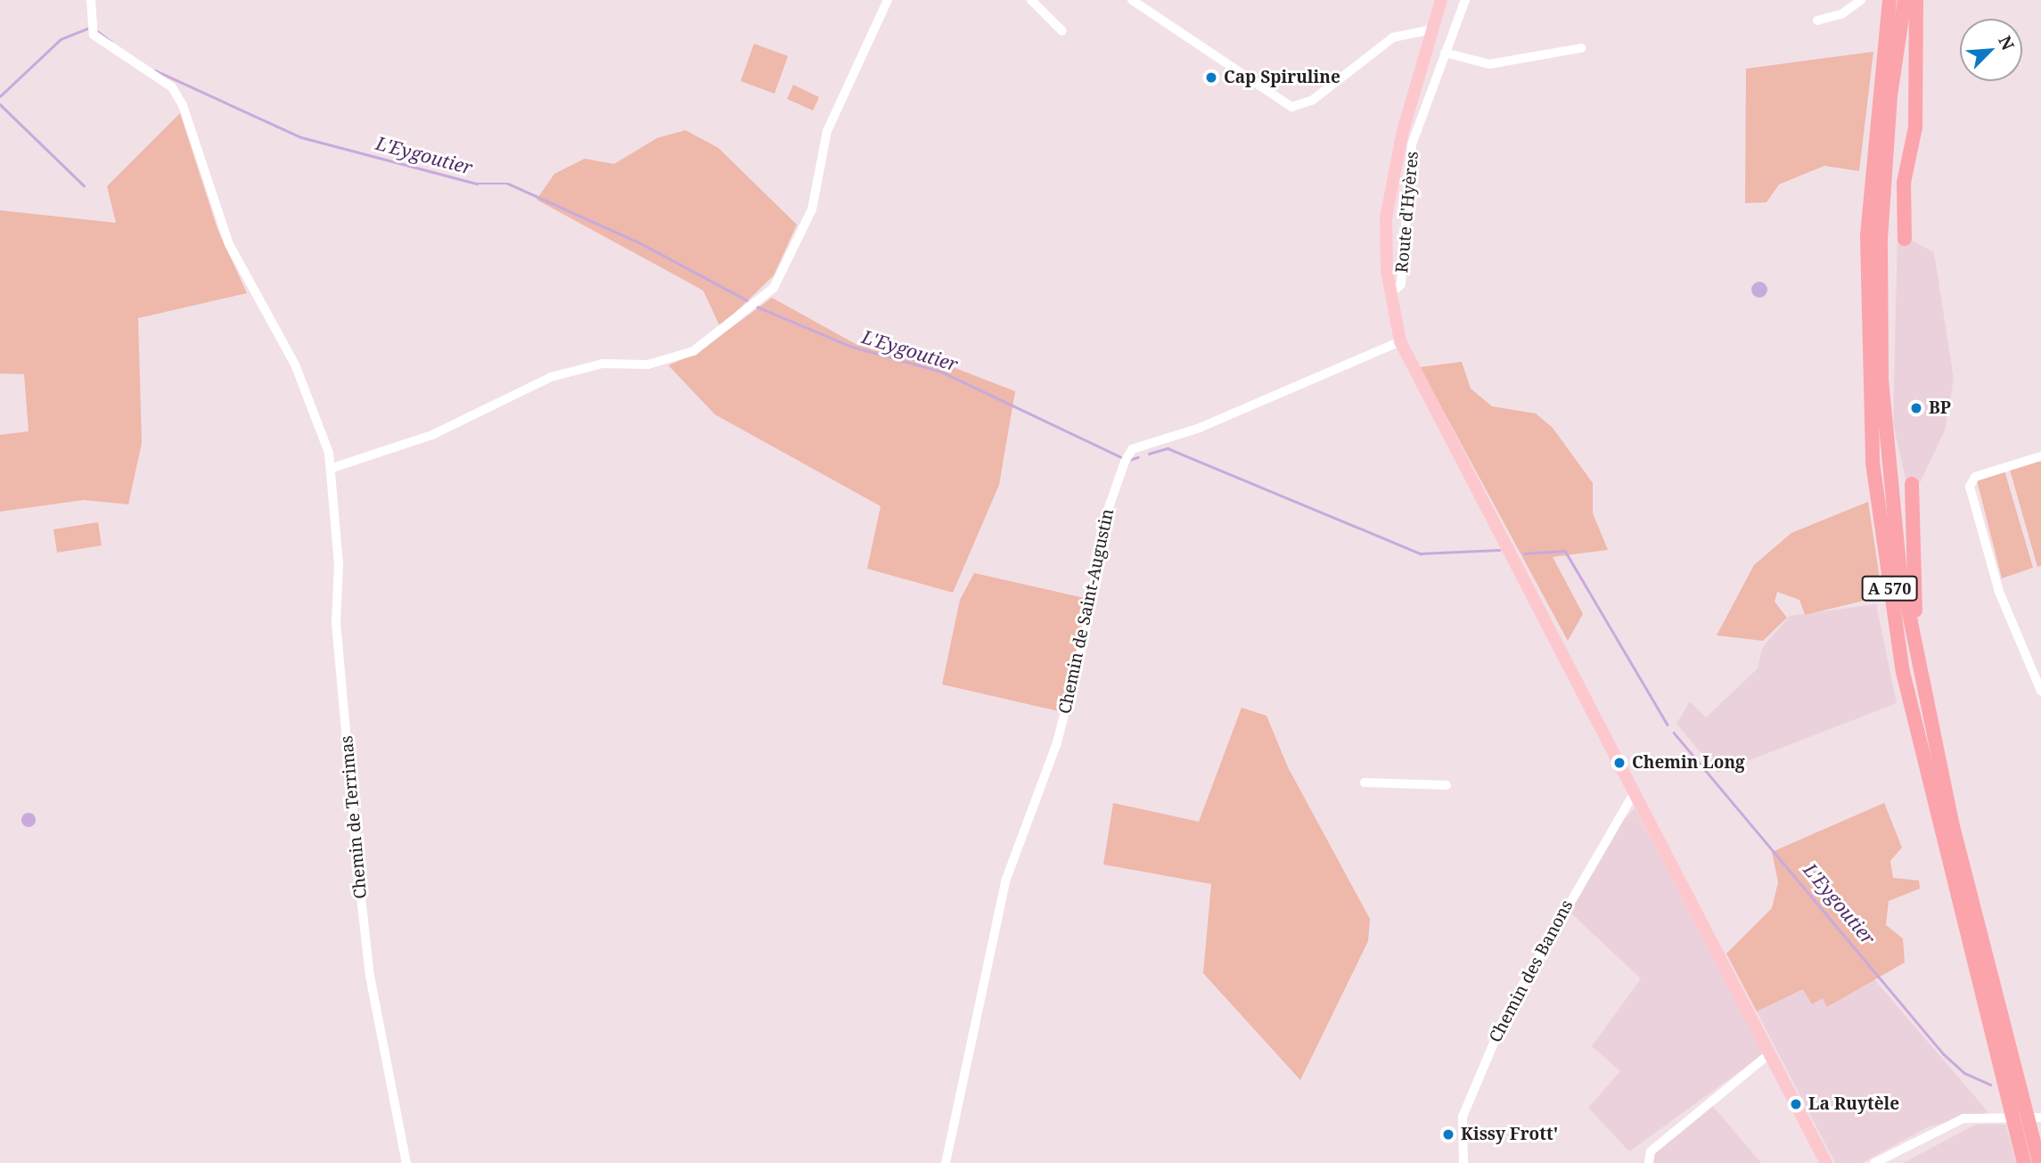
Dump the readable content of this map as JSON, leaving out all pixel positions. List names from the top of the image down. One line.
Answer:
{"streets":{"highway":["A 570"],"main road":["Route d'Hyères"],"street":["Chemin de Saint-Augustin","Chemin de Terrimas","Chemin des Banons"]},"water":["L'Eygoutier"],"places":["Cap Spiruline","BP","Chemin Long","La Ruytèle","Kissy Frott'"],"north":"top right"}
